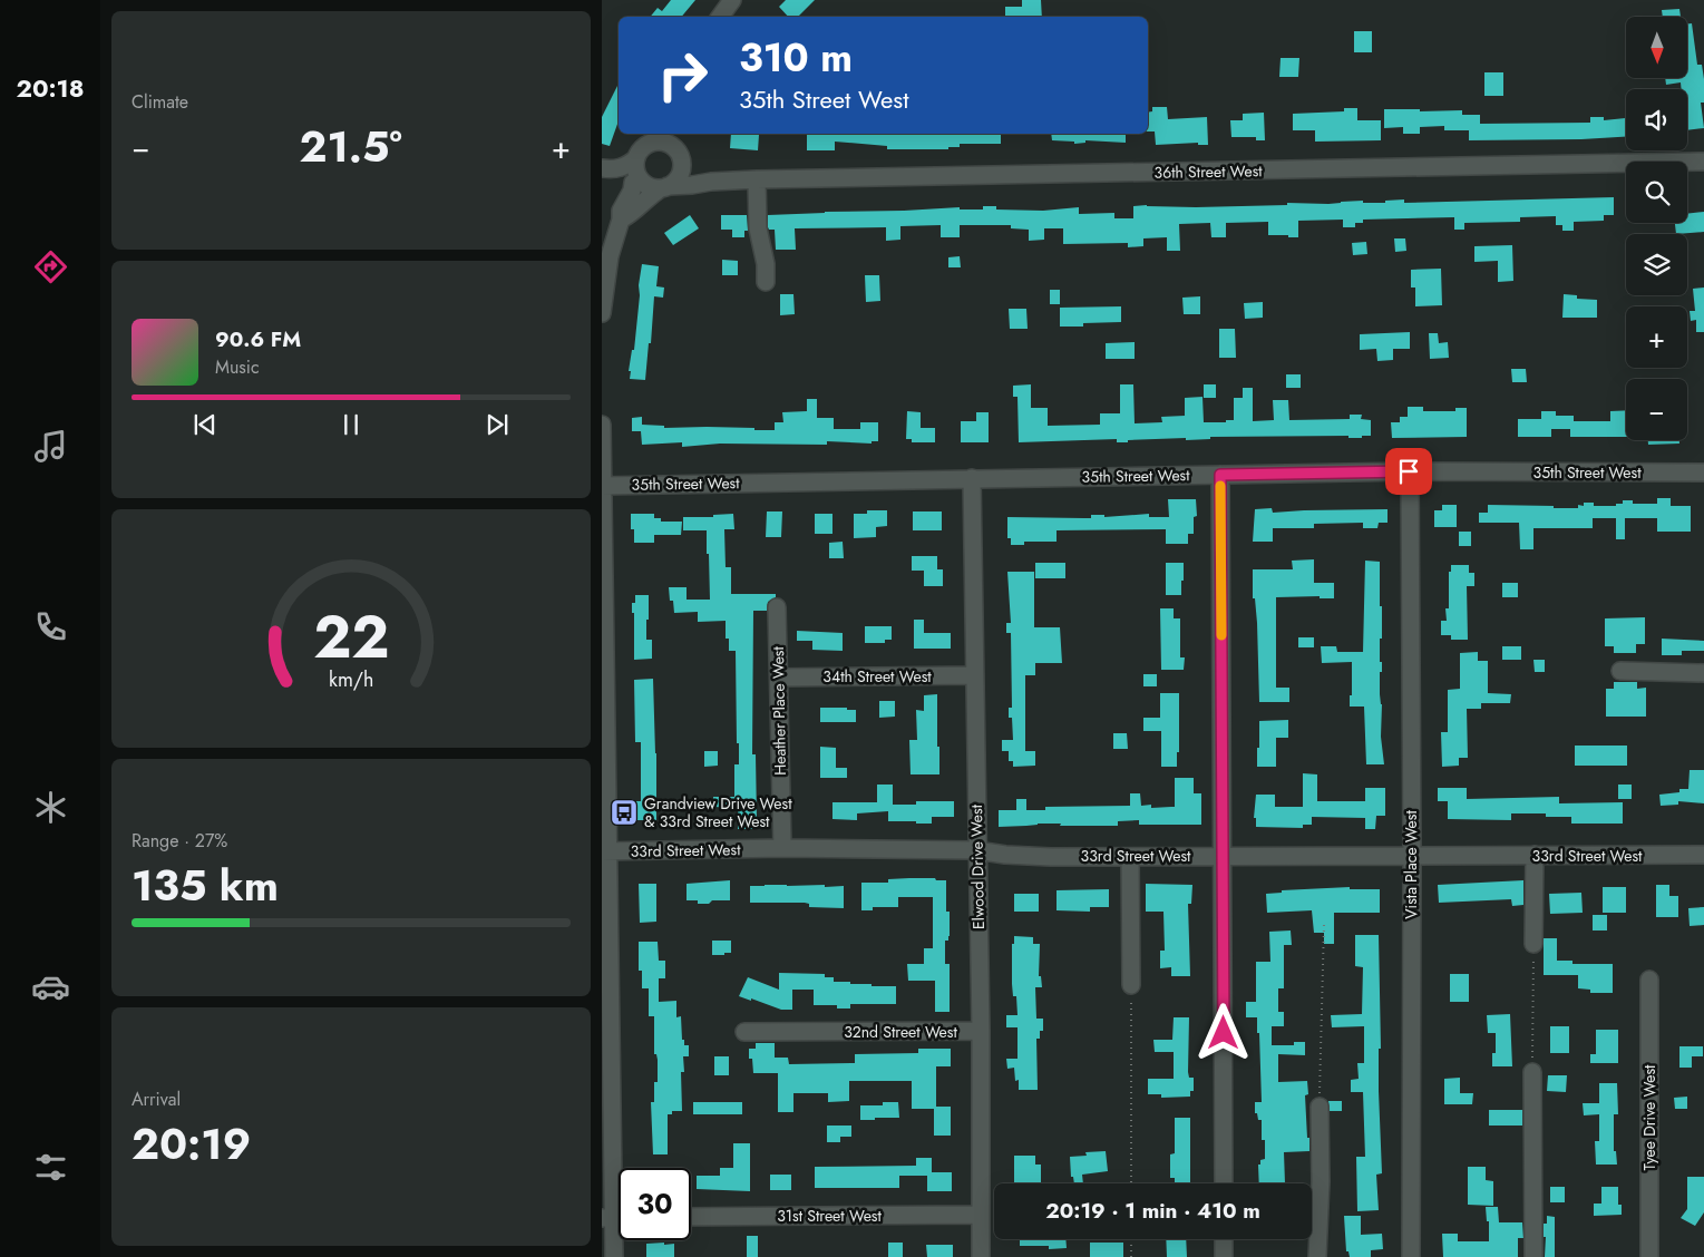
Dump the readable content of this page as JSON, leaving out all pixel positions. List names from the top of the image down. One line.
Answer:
{"streets":{"street":["36th Street West","35th Street West","34th Street West","Heather Place West","33rd Street West","Vista Place West","Elwood Drive West","32nd Street West","Tyee Drive West","31st Street West"]},"crossings":[["35th Street West","Vista Place West"],["35th Street West","Elwood Drive West"],["34th Street West","Heather Place West"],["34th Street West","Elwood Drive West"],["Heather Place West","33rd Street West"],["33rd Street West","Vista Place West"],["33rd Street West","Elwood Drive West"],["Elwood Drive West","32nd Street West"],["Elwood Drive West","31st Street West"]],"places":{"bus stop":["Grandview Drive West & 33rd Street West"]},"north":"bottom","page":{"tabs":"20:18","tile":["Climate",["Range · 27%","135 km"],["Arrival","20:19"]],"map_buttons":["+","−"],"turn":["310 m","35th Street West"],"heat":["−","21.5°","+"],"song":["90.6 FM","Music"],"limit":"30","trip":"20:19 · 1 min · 410 m","gauge":["22","km/h"]}}
